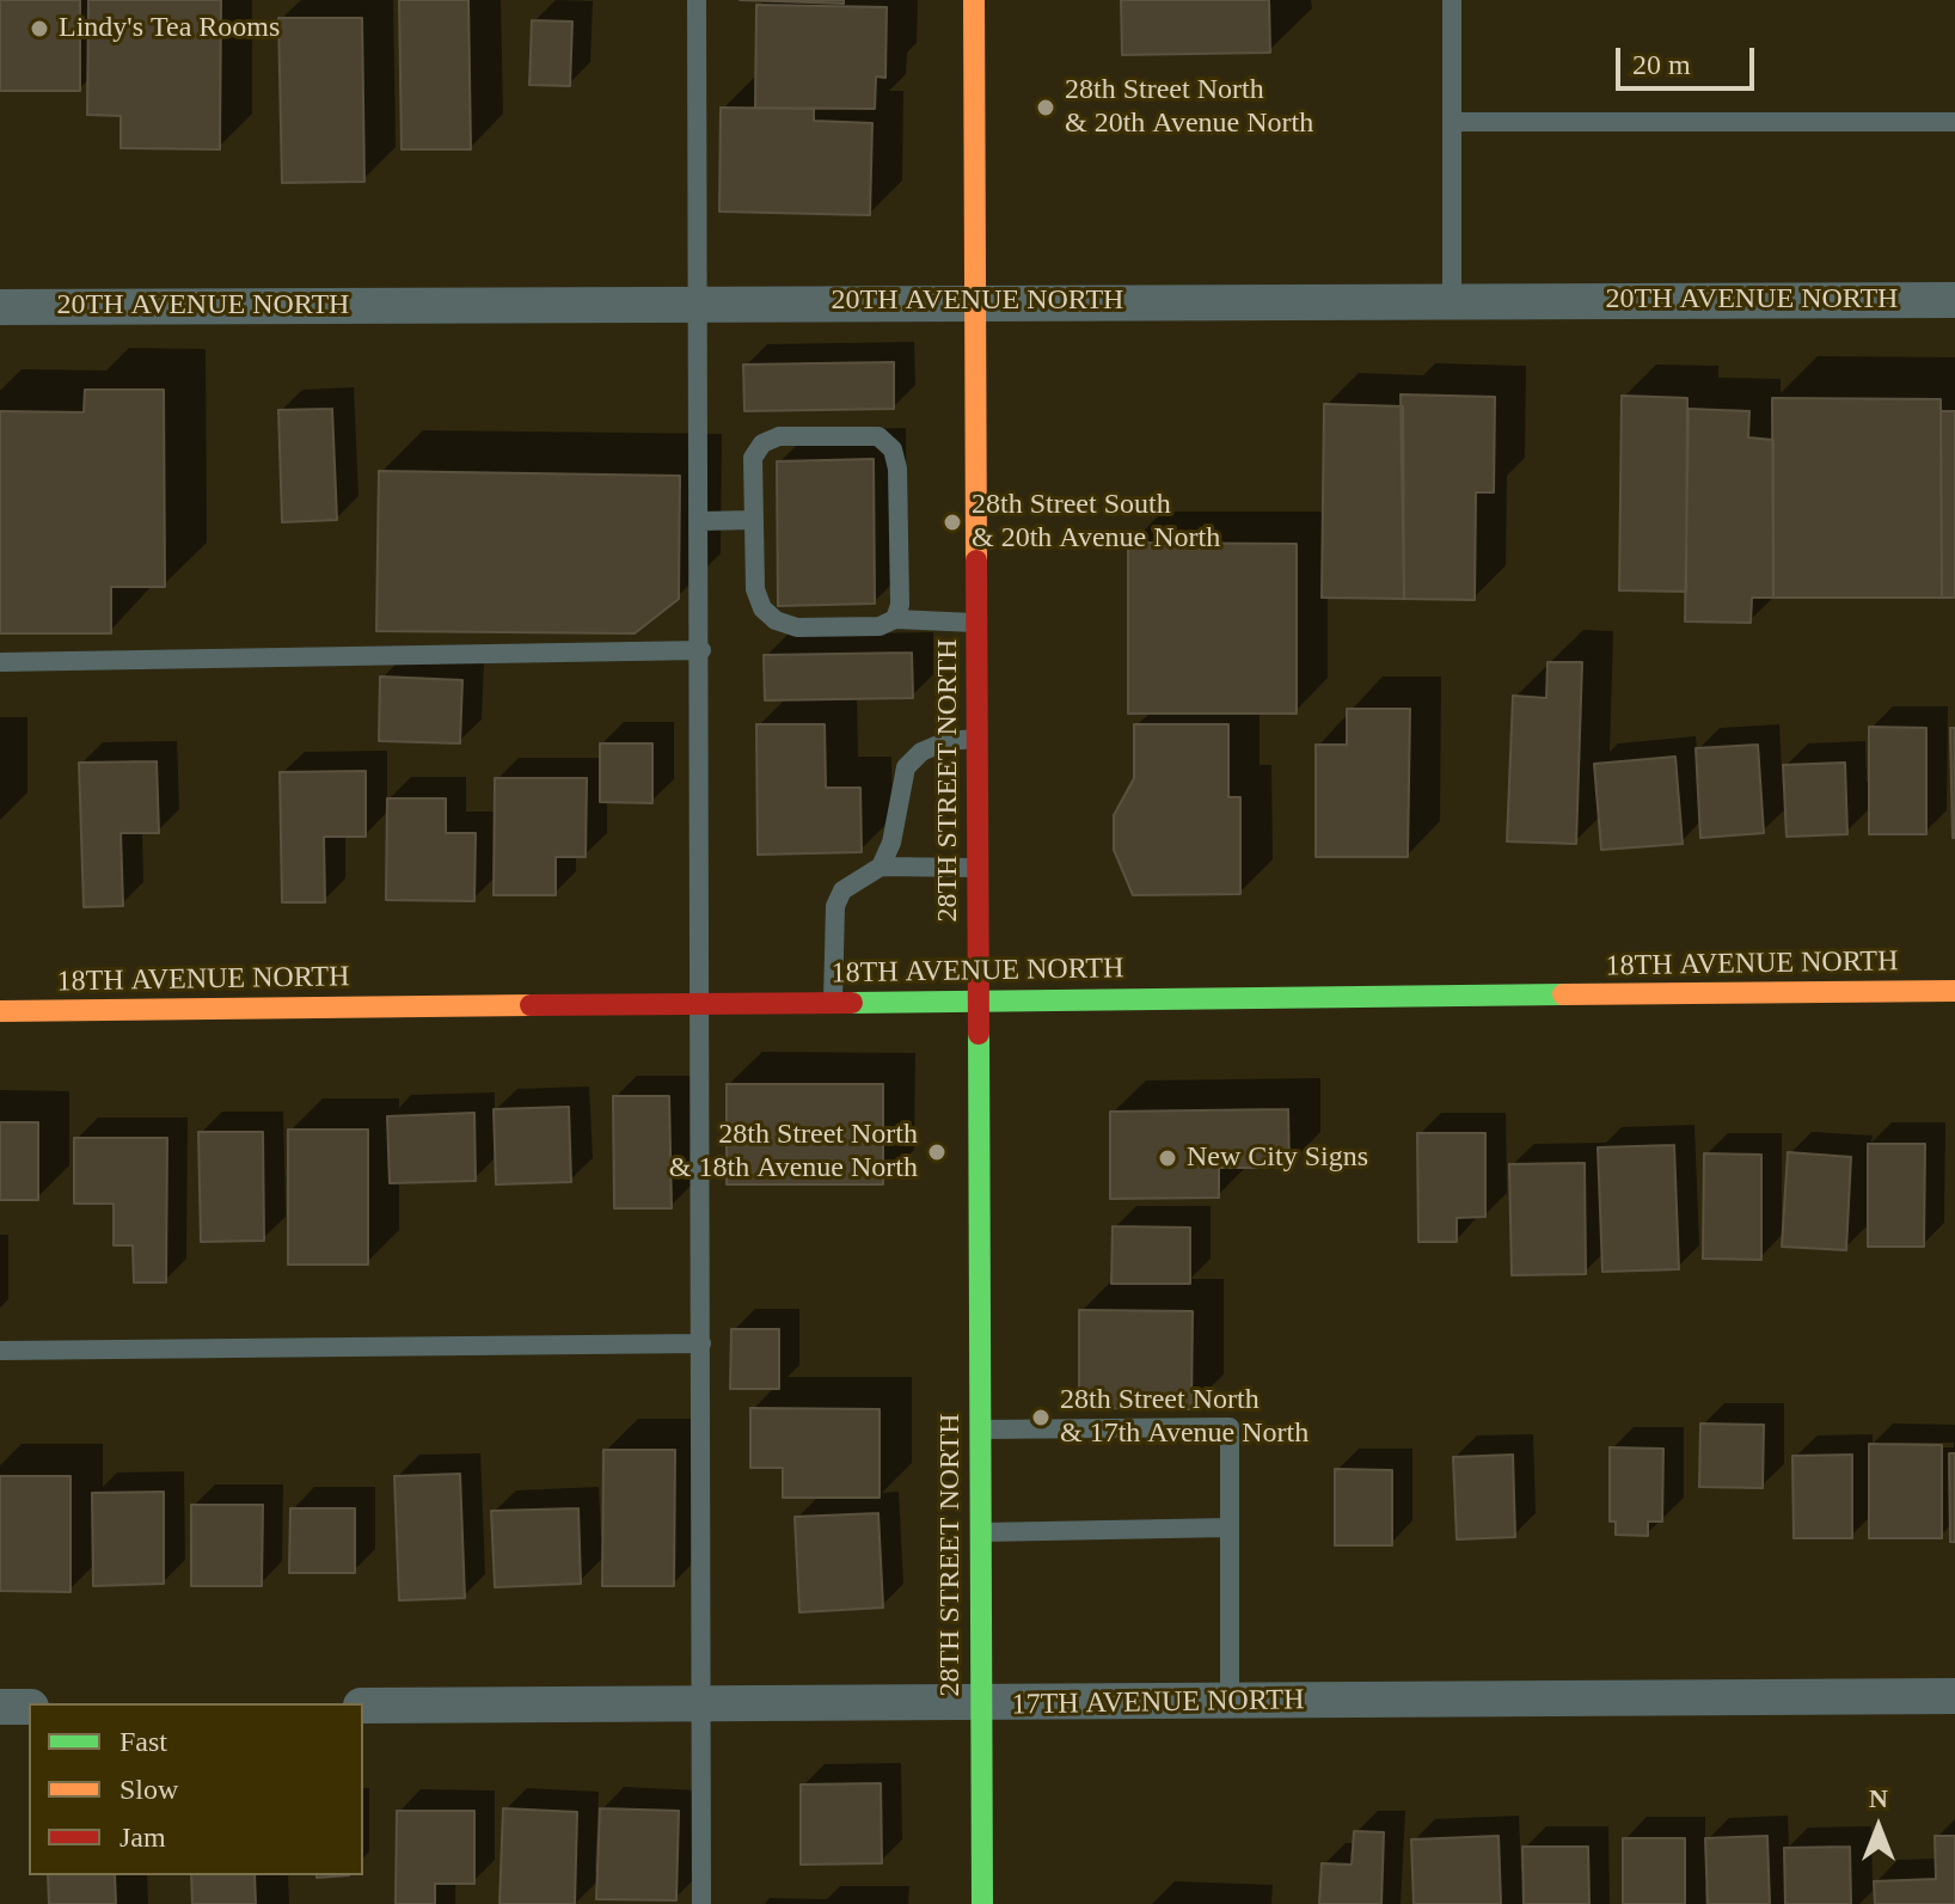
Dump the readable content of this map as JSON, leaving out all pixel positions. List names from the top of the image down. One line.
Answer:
{"streets":{"street":["20TH AVENUE NORTH","28TH STREET NORTH","18TH AVENUE NORTH","17TH AVENUE NORTH"]},"crossings":[["20TH AVENUE NORTH","28TH STREET NORTH"],["28TH STREET NORTH","18TH AVENUE NORTH"],["28TH STREET NORTH","17TH AVENUE NORTH"]],"places":["Lindy's Tea Rooms","28th Street North & 20th Avenue North","28th Street South & 20th Avenue North","28th Street North & 18th Avenue North","New City Signs","28th Street North & 17th Avenue North"],"legend":["Fast","Slow","Jam"],"scale_bar":"20 m","north":"top"}
